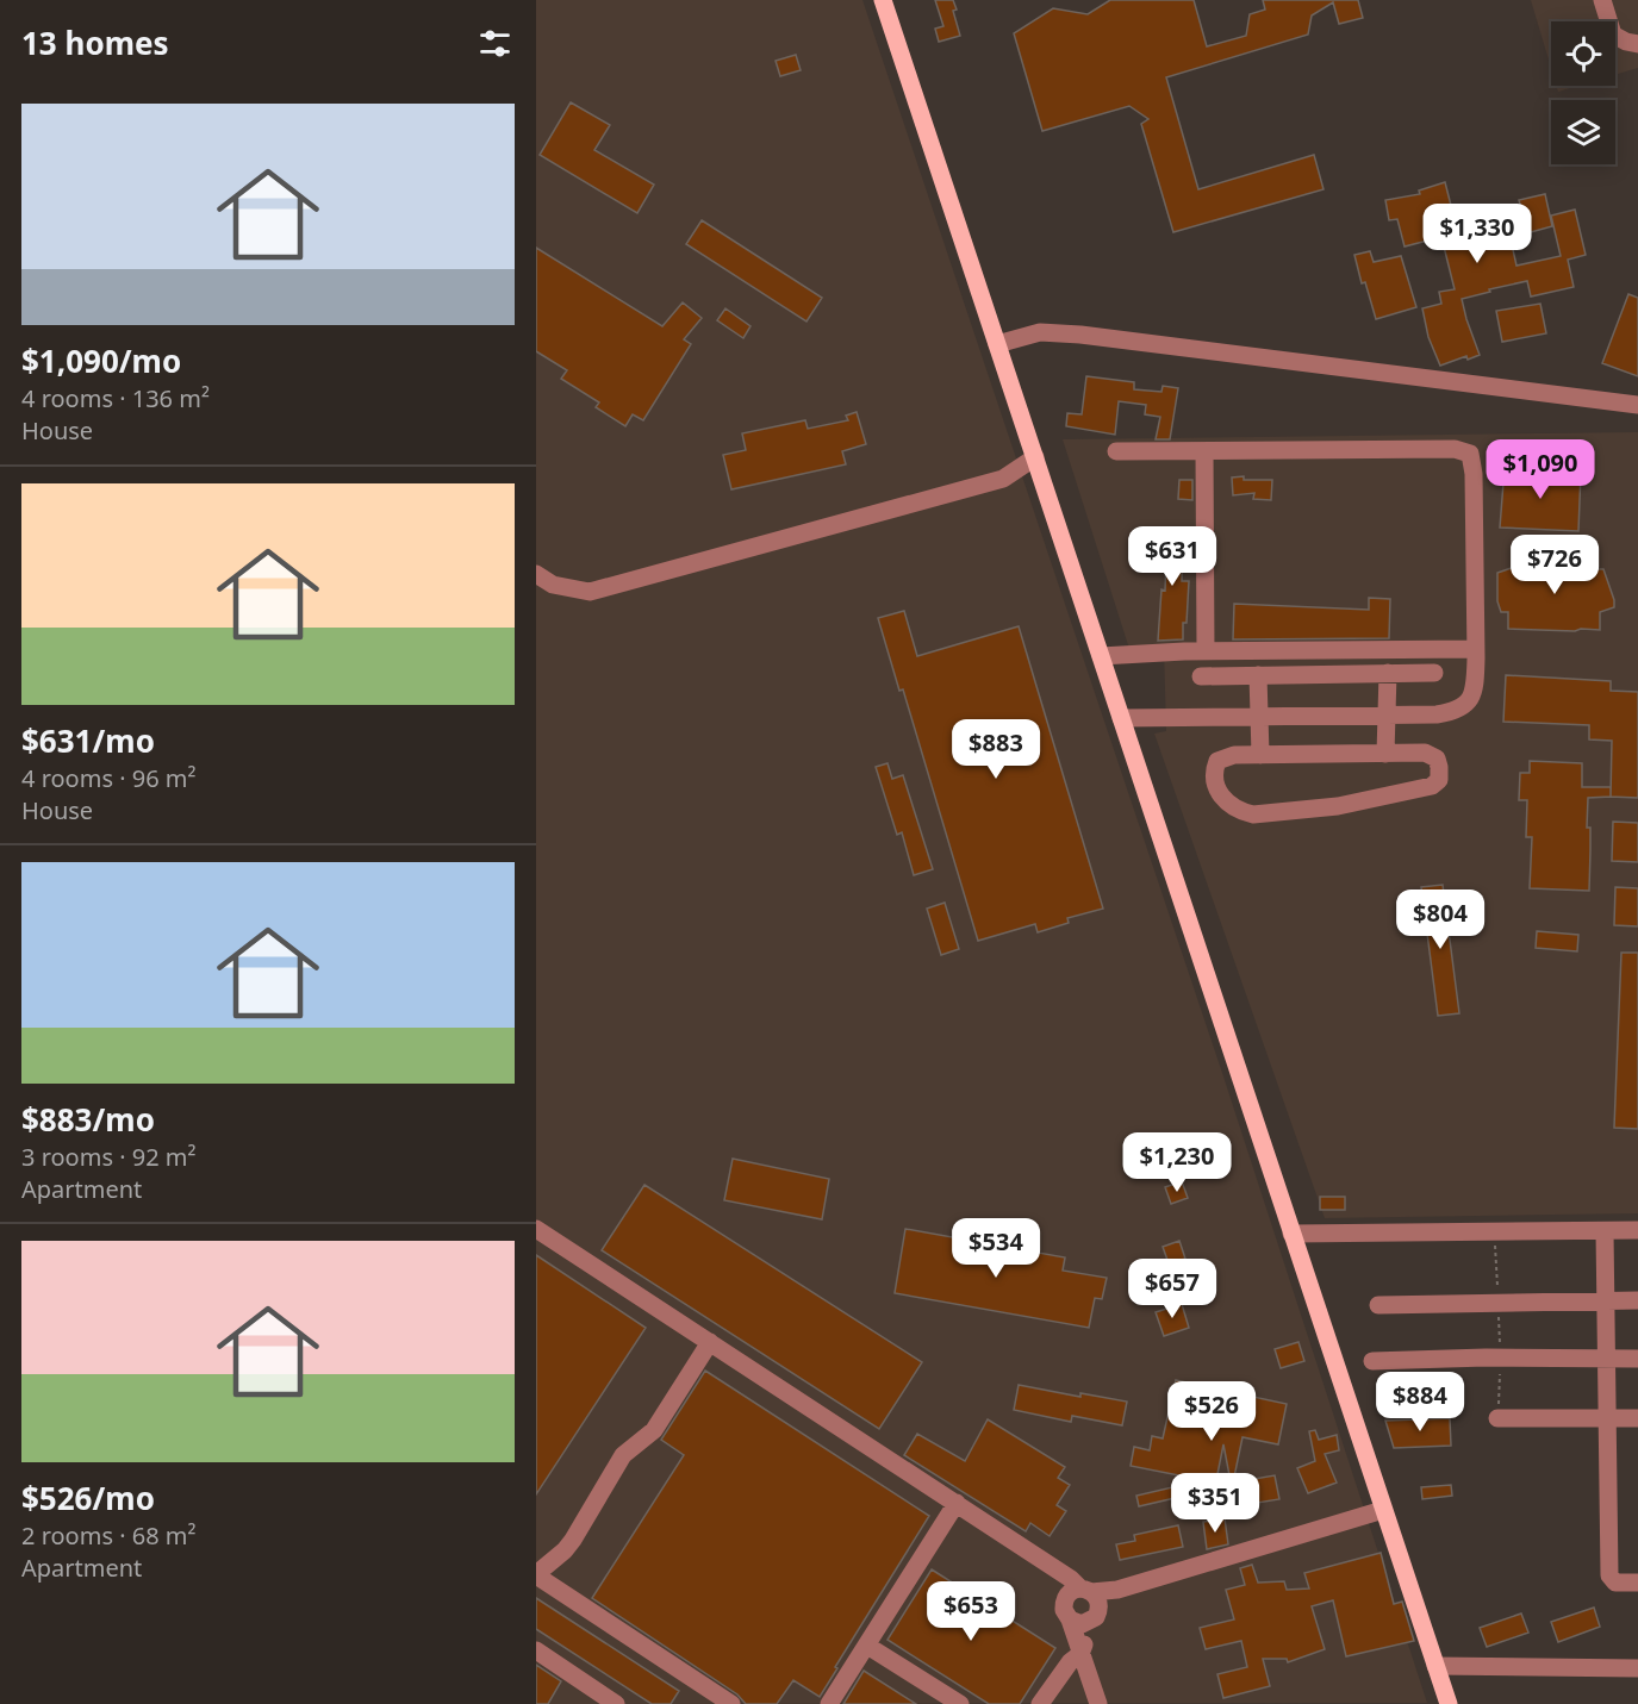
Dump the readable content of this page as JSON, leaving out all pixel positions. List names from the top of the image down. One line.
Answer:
{"page":{"heading":"13 homes","list":[{"name":"$1,090/mo","note":"4 rooms · 136 m² · House"},{"name":"$631/mo","note":"4 rooms · 96 m² · House"},{"name":"$883/mo","note":"3 rooms · 92 m² · Apartment"},{"name":"$526/mo","note":"2 rooms · 68 m² · Apartment"}],"price":["$1,330","$1,090","$631","$726","$883","$804","$1,230","$534","$657","$884","$526","$351","$653"]}}
